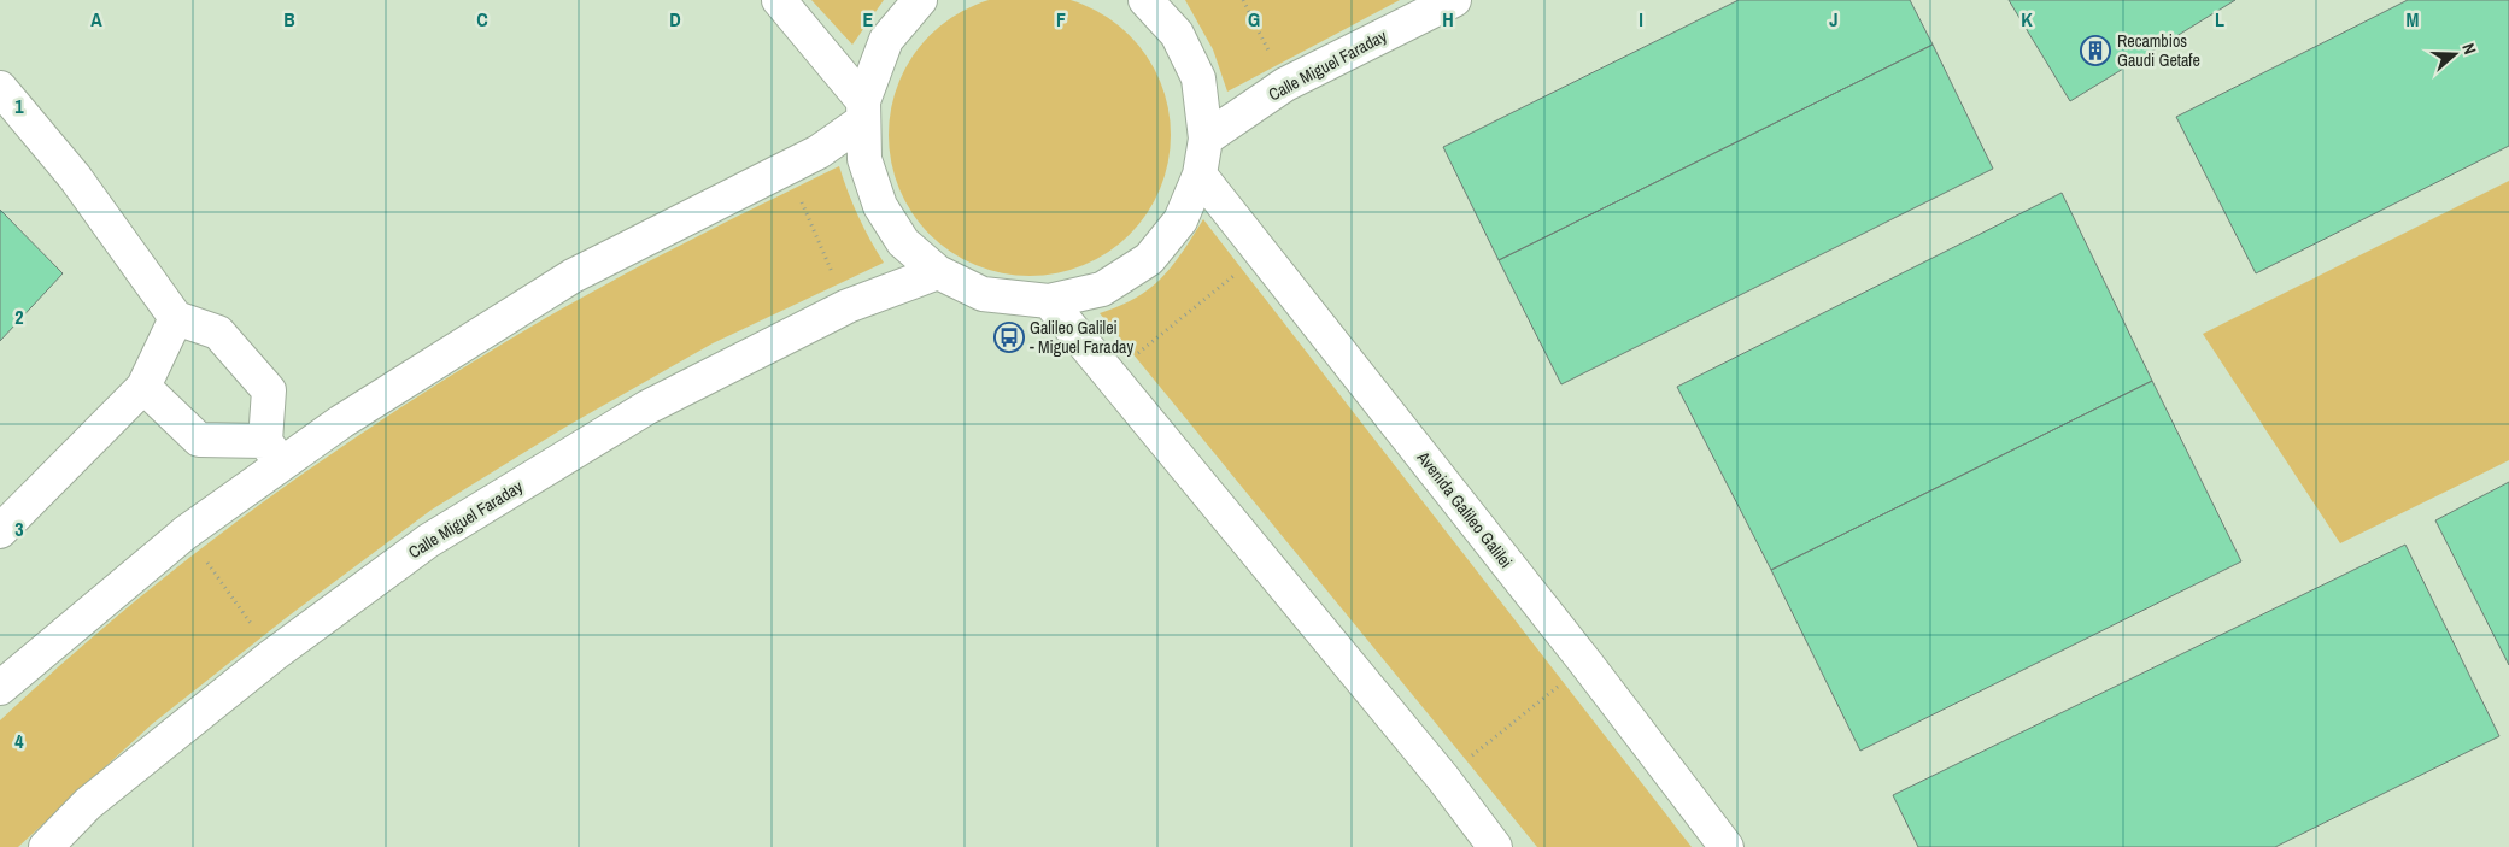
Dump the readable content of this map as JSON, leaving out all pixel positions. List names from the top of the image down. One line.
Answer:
{"streets":{"street":["Calle Miguel Faraday","Avenida Galileo Galilei"]},"places":{"building":["Recambios Gaudi Getafe"],"bus stop":["Galileo Galilei - Miguel Faraday"]},"north":"right","grid":{"columns":["A","B","C","D","E","F","G","H","I","J","K","L","M"],"rows":["1","2","3","4"]}}
